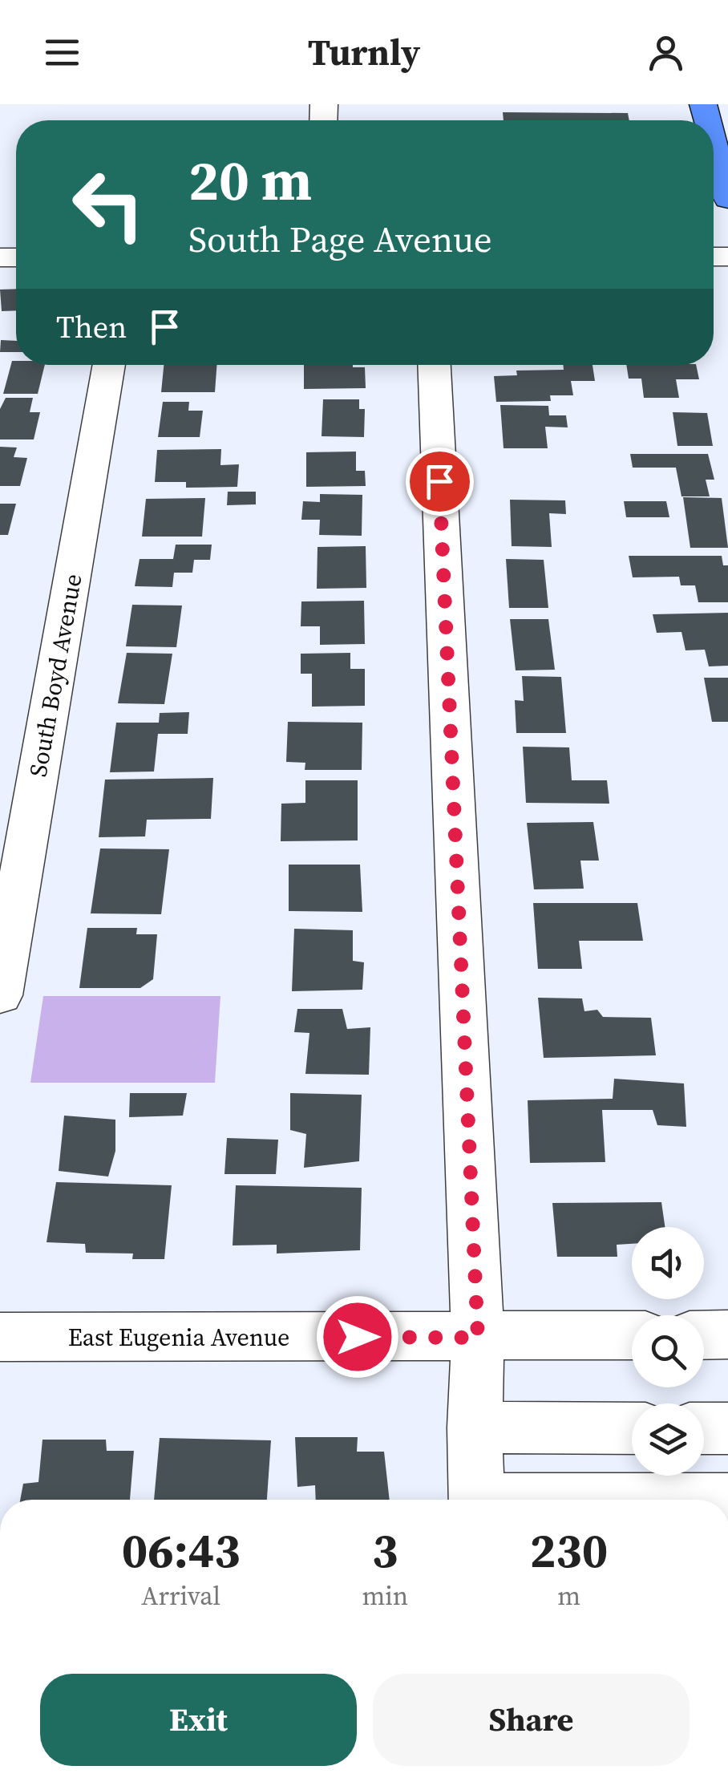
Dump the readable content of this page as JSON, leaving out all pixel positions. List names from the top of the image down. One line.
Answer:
{"streets":{"street":["South Boyd Avenue","East Eugenia Avenue"]},"page":{"header":"Turnly","turn":["20 m","South Page Avenue"],"then":"Then","eta":["06:43","Arrival","3","min","230","m"],"buttons":["Exit","Share"]}}
